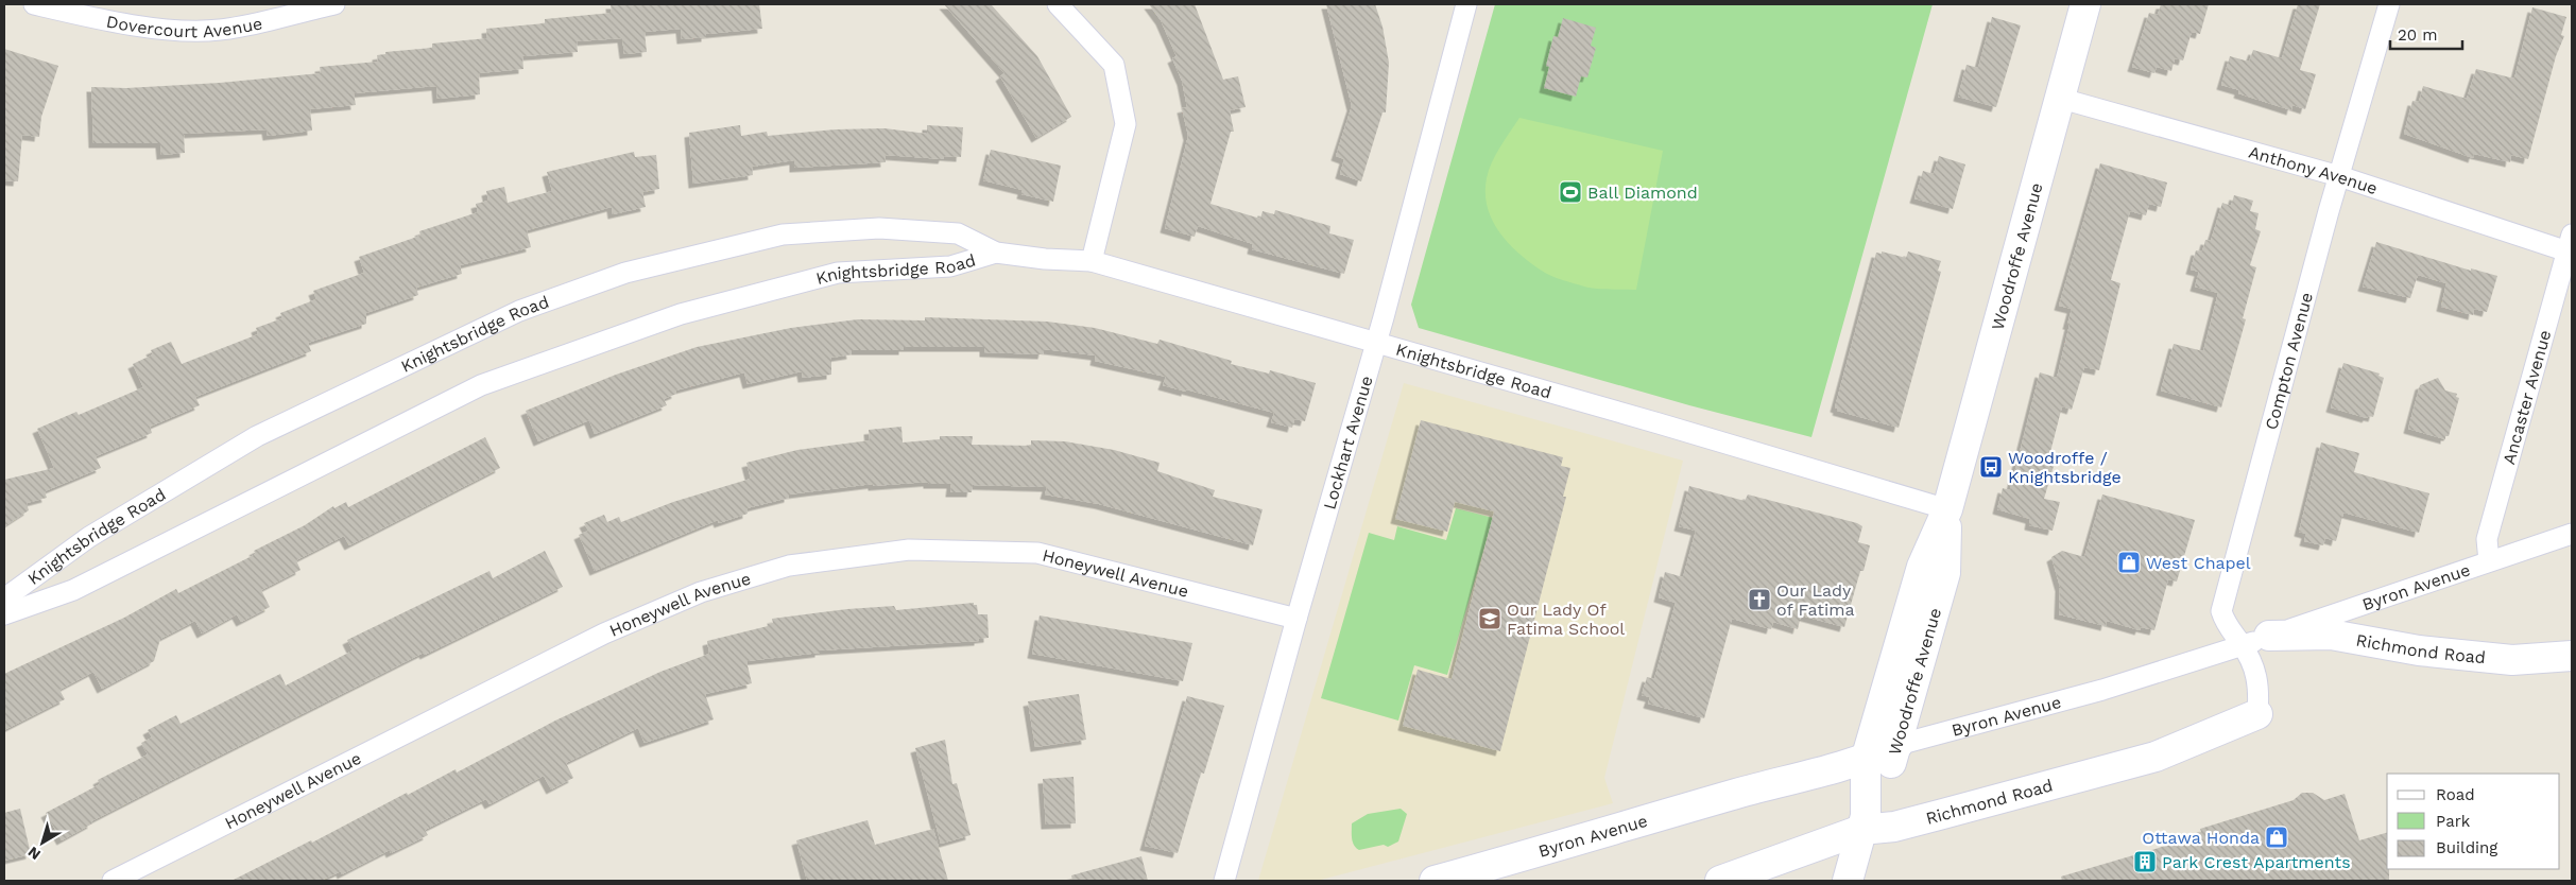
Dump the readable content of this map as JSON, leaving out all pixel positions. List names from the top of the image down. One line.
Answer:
{"streets":{"main road":["Woodroffe Avenue","Byron Avenue","Richmond Road"],"street":["Dovercourt Avenue","Anthony Avenue","Knightsbridge Road","Compton Avenue","Ancaster Avenue","Lockhart Avenue","Honeywell Avenue"]},"crossings":[["Anthony Avenue","Woodroffe Avenue"],["Anthony Avenue","Compton Avenue"],["Anthony Avenue","Ancaster Avenue"],["Woodroffe Avenue","Knightsbridge Road"],["Woodroffe Avenue","Byron Avenue"],["Woodroffe Avenue","Richmond Road"],["Knightsbridge Road","Lockhart Avenue"],["Compton Avenue","Byron Avenue"],["Compton Avenue","Richmond Road"],["Ancaster Avenue","Byron Avenue"],["Lockhart Avenue","Honeywell Avenue"],["Byron Avenue","Richmond Road"]],"places":{"sports":["Ball Diamond"],"bus stop":["Woodroffe / Knightsbridge"],"shop":["West Chapel","Ottawa Honda"],"church":["Our Lady of Fatima"],"school or university":["Our Lady Of Fatima School"],"building":["Park Crest Apartments"]},"legend":["Road","Park","Building"],"scale_bar":"20 m","north":"bottom left"}
